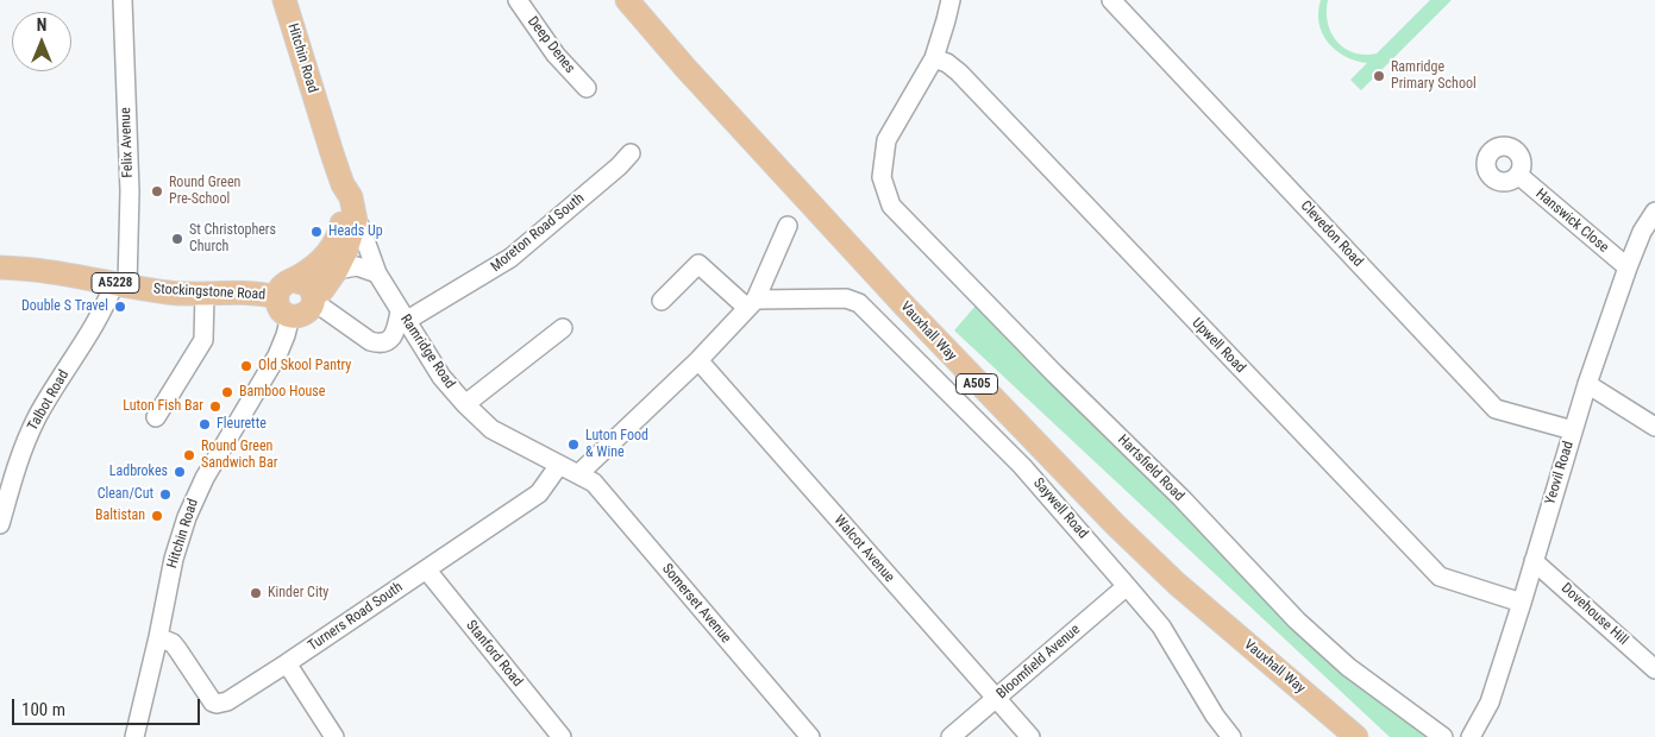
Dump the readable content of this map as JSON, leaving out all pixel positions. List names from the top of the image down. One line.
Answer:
{"streets":{"main road":["Hitchin Road","A5228","Stockingstone Road","Vauxhall Way","A505"],"street":["Deep Denes","Felix Avenue","Hanswick Close","Moreton Road South","Clevedon Road","Upwell Road","Ramridge Road","Talbot Road","Hartsfield Road","Yeovil Road","Saywell Road","Walcot Avenue","Somerset Avenue","Dovehouse Hill","Turners Road South","Stanford Road","Bloomfield Avenue"]},"crossings":[["Hitchin Road","Stockingstone Road"],["Hitchin Road","Ramridge Road"],["Hitchin Road","Turners Road South"],["Felix Avenue","Stockingstone Road"],["Felix Avenue","Talbot Road"],["Hanswick Close","Yeovil Road"],["Moreton Road South","Ramridge Road"],["Clevedon Road","Yeovil Road"],["Stockingstone Road","Talbot Road"],["Upwell Road","Hartsfield Road"],["Upwell Road","Yeovil Road"],["Ramridge Road","Somerset Avenue"],["Ramridge Road","Turners Road South"],["Yeovil Road","Dovehouse Hill"],["Saywell Road","Bloomfield Avenue"],["Walcot Avenue","Bloomfield Avenue"],["Turners Road South","Stanford Road"]],"places":["Ramridge Primary School","Round Green Pre-School","Heads Up","St Christophers Church","Double S Travel","Old Skool Pantry","Bamboo House","Luton Fish Bar","Fleurette","Luton Food & Wine","Round Green Sandwich Bar","Ladbrokes","Clean/Cut","Baltistan","Kinder City"],"scale_bar":"100 m","north":"top"}
